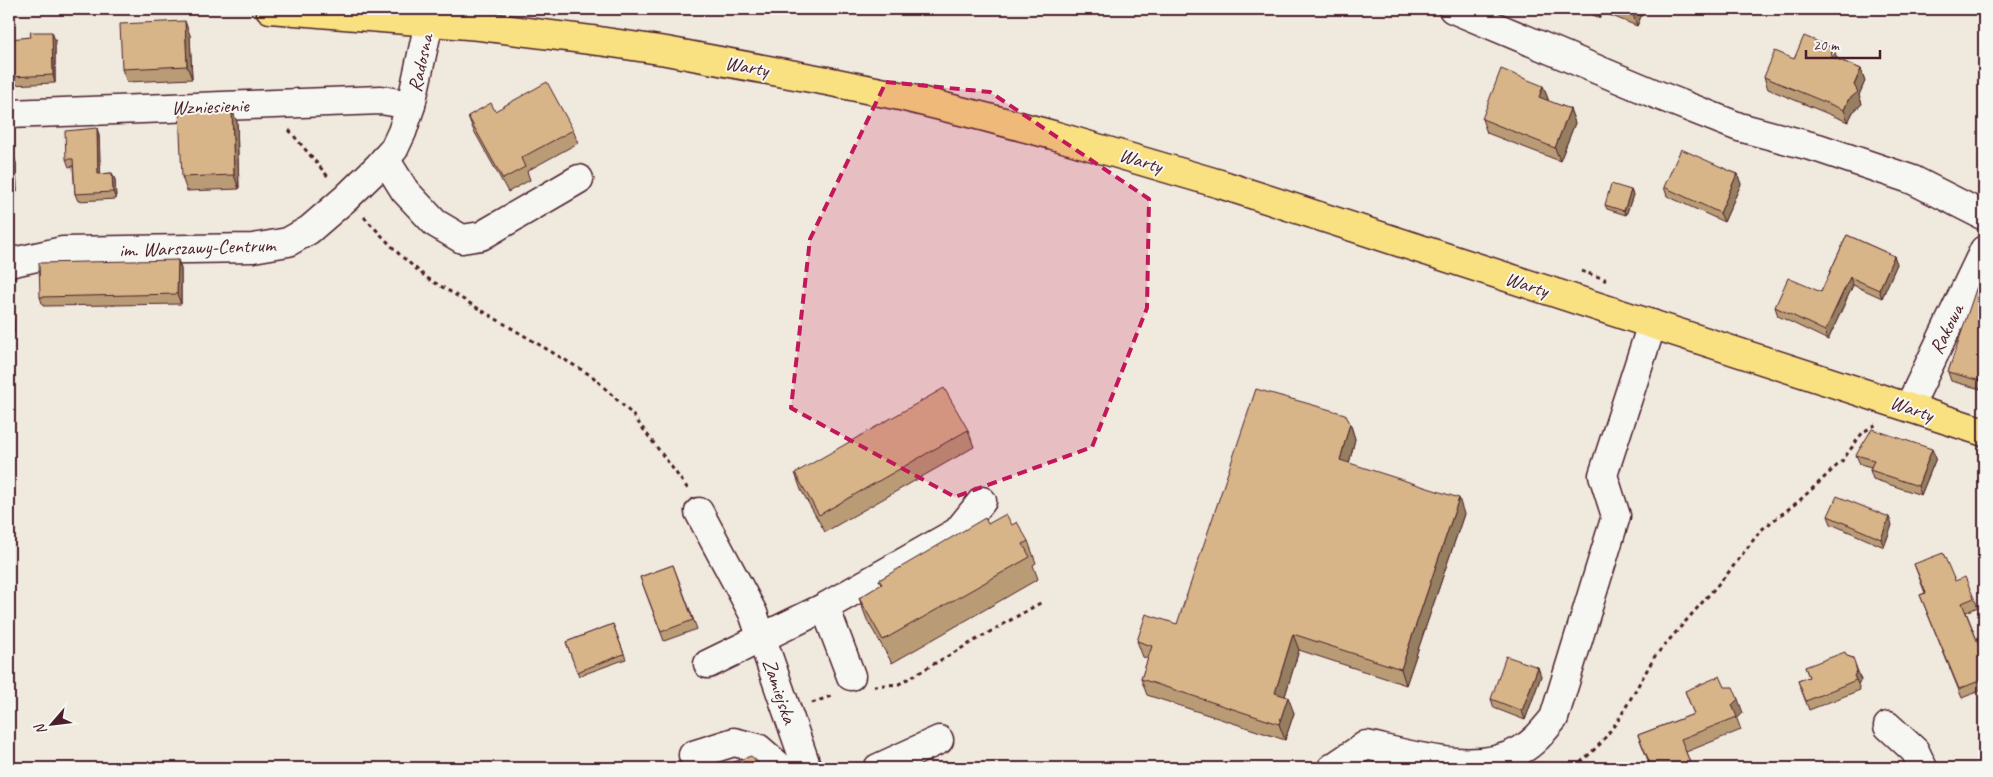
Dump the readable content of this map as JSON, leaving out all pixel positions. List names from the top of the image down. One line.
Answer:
{"streets":{"main road":["Warty"],"street":["Radosna","Wzniesienie","im. Warszawy-Centrum","Rakowa","Zamiejska"]},"crossings":[["Radosna","Warty"],["Radosna","Wzniesienie"],["Radosna","im. Warszawy-Centrum"],["Warty","Rakowa"],["Wzniesienie","im. Warszawy-Centrum"]],"scale_bar":"20 m","north":"bottom left"}
